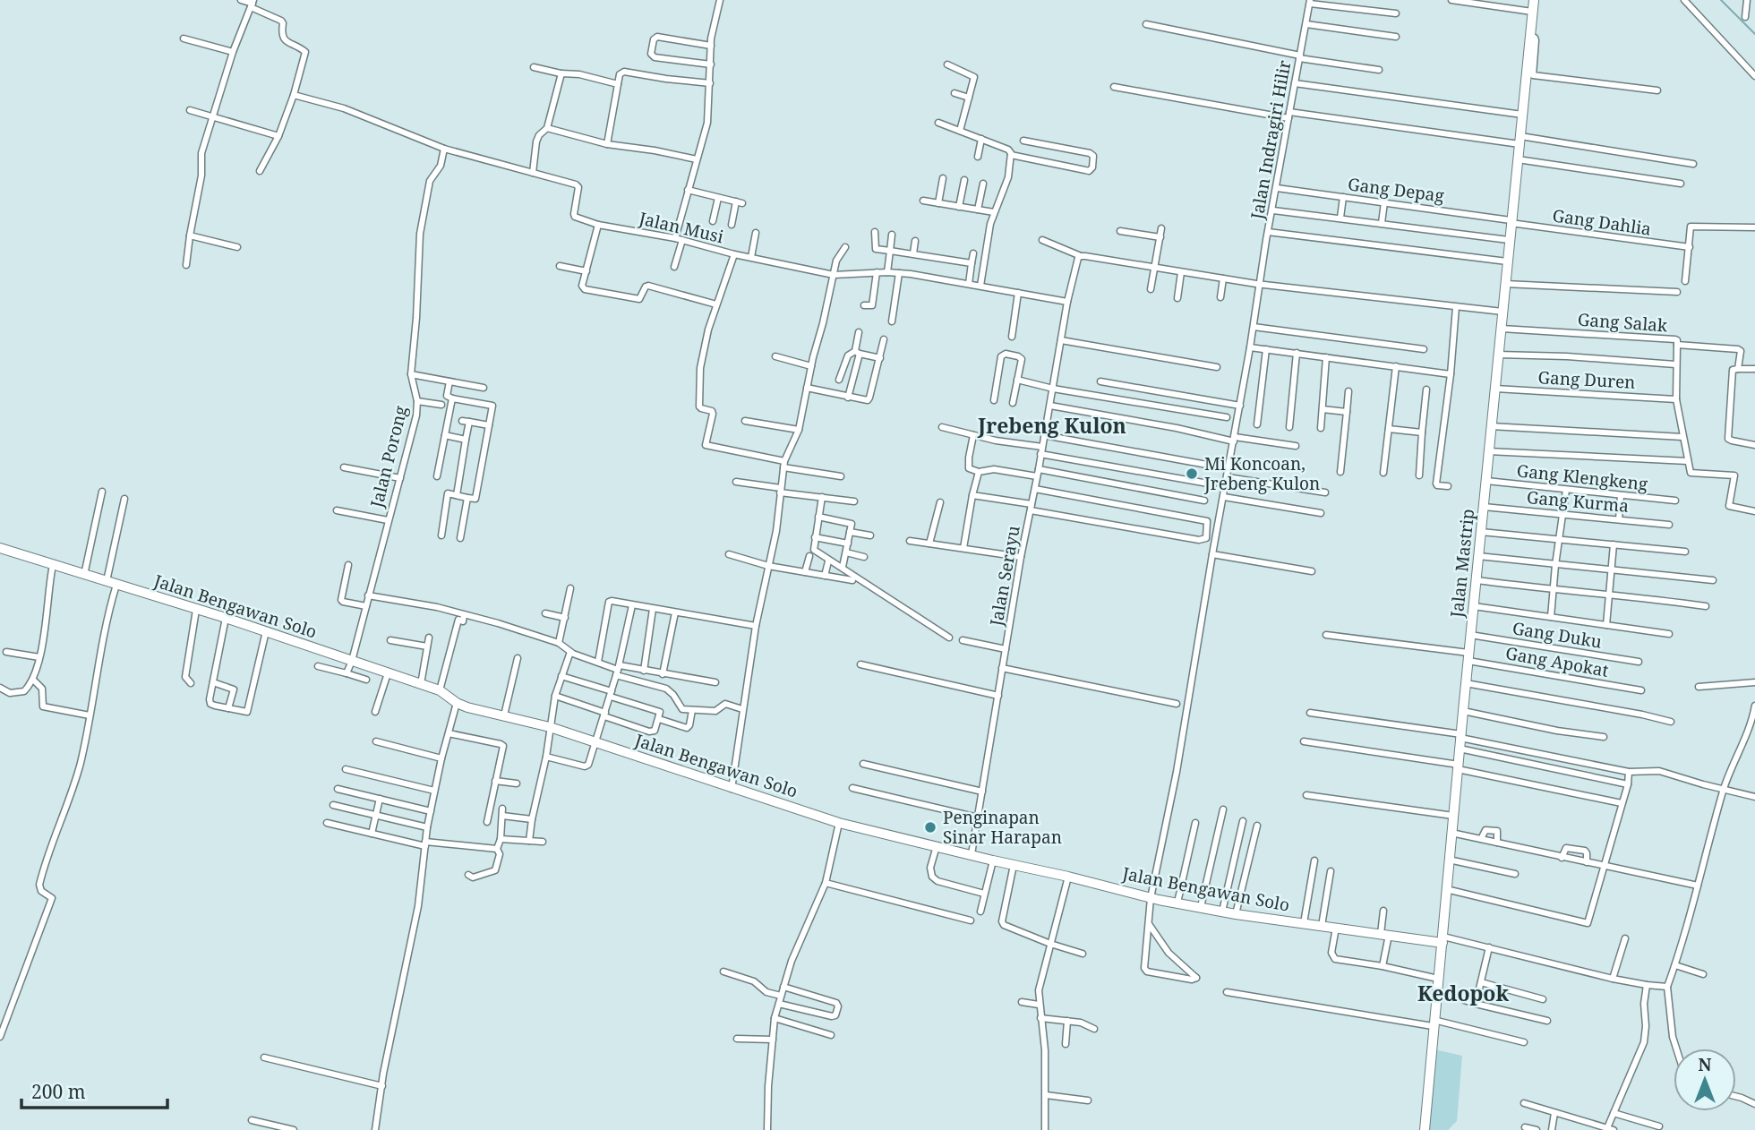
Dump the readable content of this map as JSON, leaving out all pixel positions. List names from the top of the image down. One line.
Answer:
{"streets":{"main road":["Jalan Mastrip","Jalan Bengawan Solo"],"street":["Jalan Indragiri Hilir","Gang Depag","Gang Dahlia","Jalan Musi","Gang Salak","Gang Duren","Jalan Porong","Gang Klengkeng","Gang Kurma","Jalan Serayu","Gang Duku","Gang Apokat"]},"crossings":[["Jalan Indragiri Hilir","Gang Depag"],["Jalan Indragiri Hilir","Jalan Bengawan Solo"],["Gang Depag","Gang Dahlia"],["Gang Depag","Jalan Mastrip"],["Gang Dahlia","Jalan Mastrip"],["Jalan Musi","Jalan Porong"],["Jalan Musi","Jalan Serayu"],["Gang Salak","Jalan Mastrip"],["Gang Duren","Jalan Mastrip"],["Jalan Porong","Jalan Bengawan Solo"],["Gang Klengkeng","Jalan Mastrip"],["Gang Kurma","Jalan Mastrip"],["Jalan Mastrip","Jalan Bengawan Solo"],["Jalan Mastrip","Gang Duku"],["Jalan Mastrip","Gang Apokat"],["Jalan Serayu","Jalan Bengawan Solo"]],"districts":["Jrebeng Kulon","Kedopok"],"places":["Mi Koncoan, Jrebeng Kulon","Penginapan Sinar Harapan"],"scale_bar":"200 m","north":"top"}
